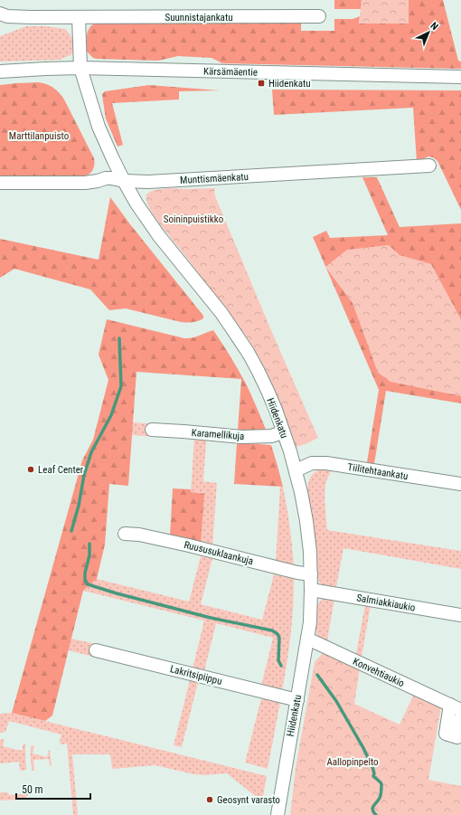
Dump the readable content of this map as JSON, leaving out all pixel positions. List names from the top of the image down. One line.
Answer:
{"streets":{"street":["Suunnistajankatu","Kärsämäentie","Munttismäenkatu","Hiidenkatu","Karamellikuja","Tiilitehtaankatu","Ruususuklaankuja","Salmiakkiaukio","Konvehtiaukio","Lakritsipiippu"]},"crossings":[["Kärsämäentie","Hiidenkatu"],["Munttismäenkatu","Hiidenkatu"],["Hiidenkatu","Karamellikuja"],["Hiidenkatu","Tiilitehtaankatu"],["Hiidenkatu","Ruususuklaankuja"],["Hiidenkatu","Salmiakkiaukio"],["Hiidenkatu","Konvehtiaukio"],["Hiidenkatu","Lakritsipiippu"]],"parks":["Marttilanpuisto","Soininpuistikko","Aallopinpelto"],"places":{"transit":["Hiidenkatu"],"other":["Leaf Center","Geosynt varasto"]},"scale_bar":"50 m","north":"top right"}
